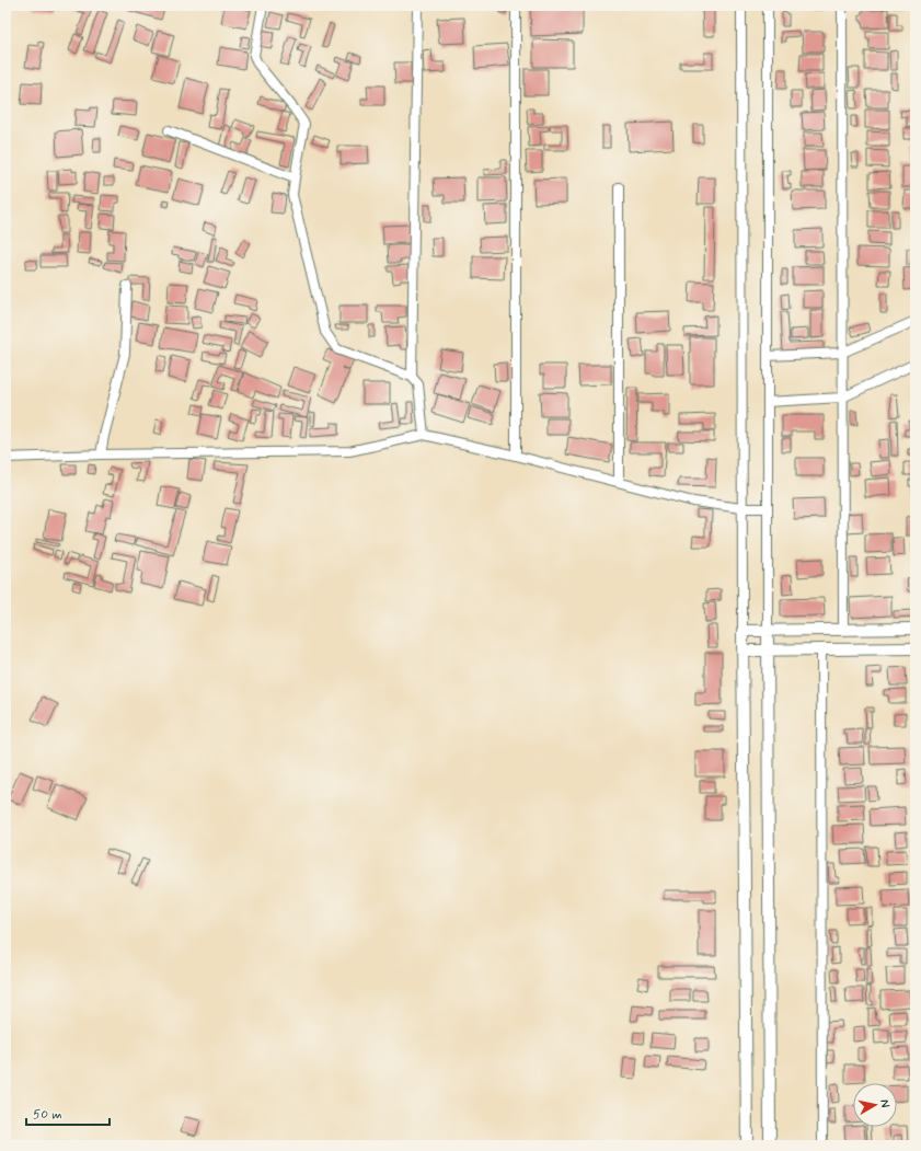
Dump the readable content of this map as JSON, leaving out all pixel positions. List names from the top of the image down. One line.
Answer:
{"scale_bar":"50 m","north":"right"}
